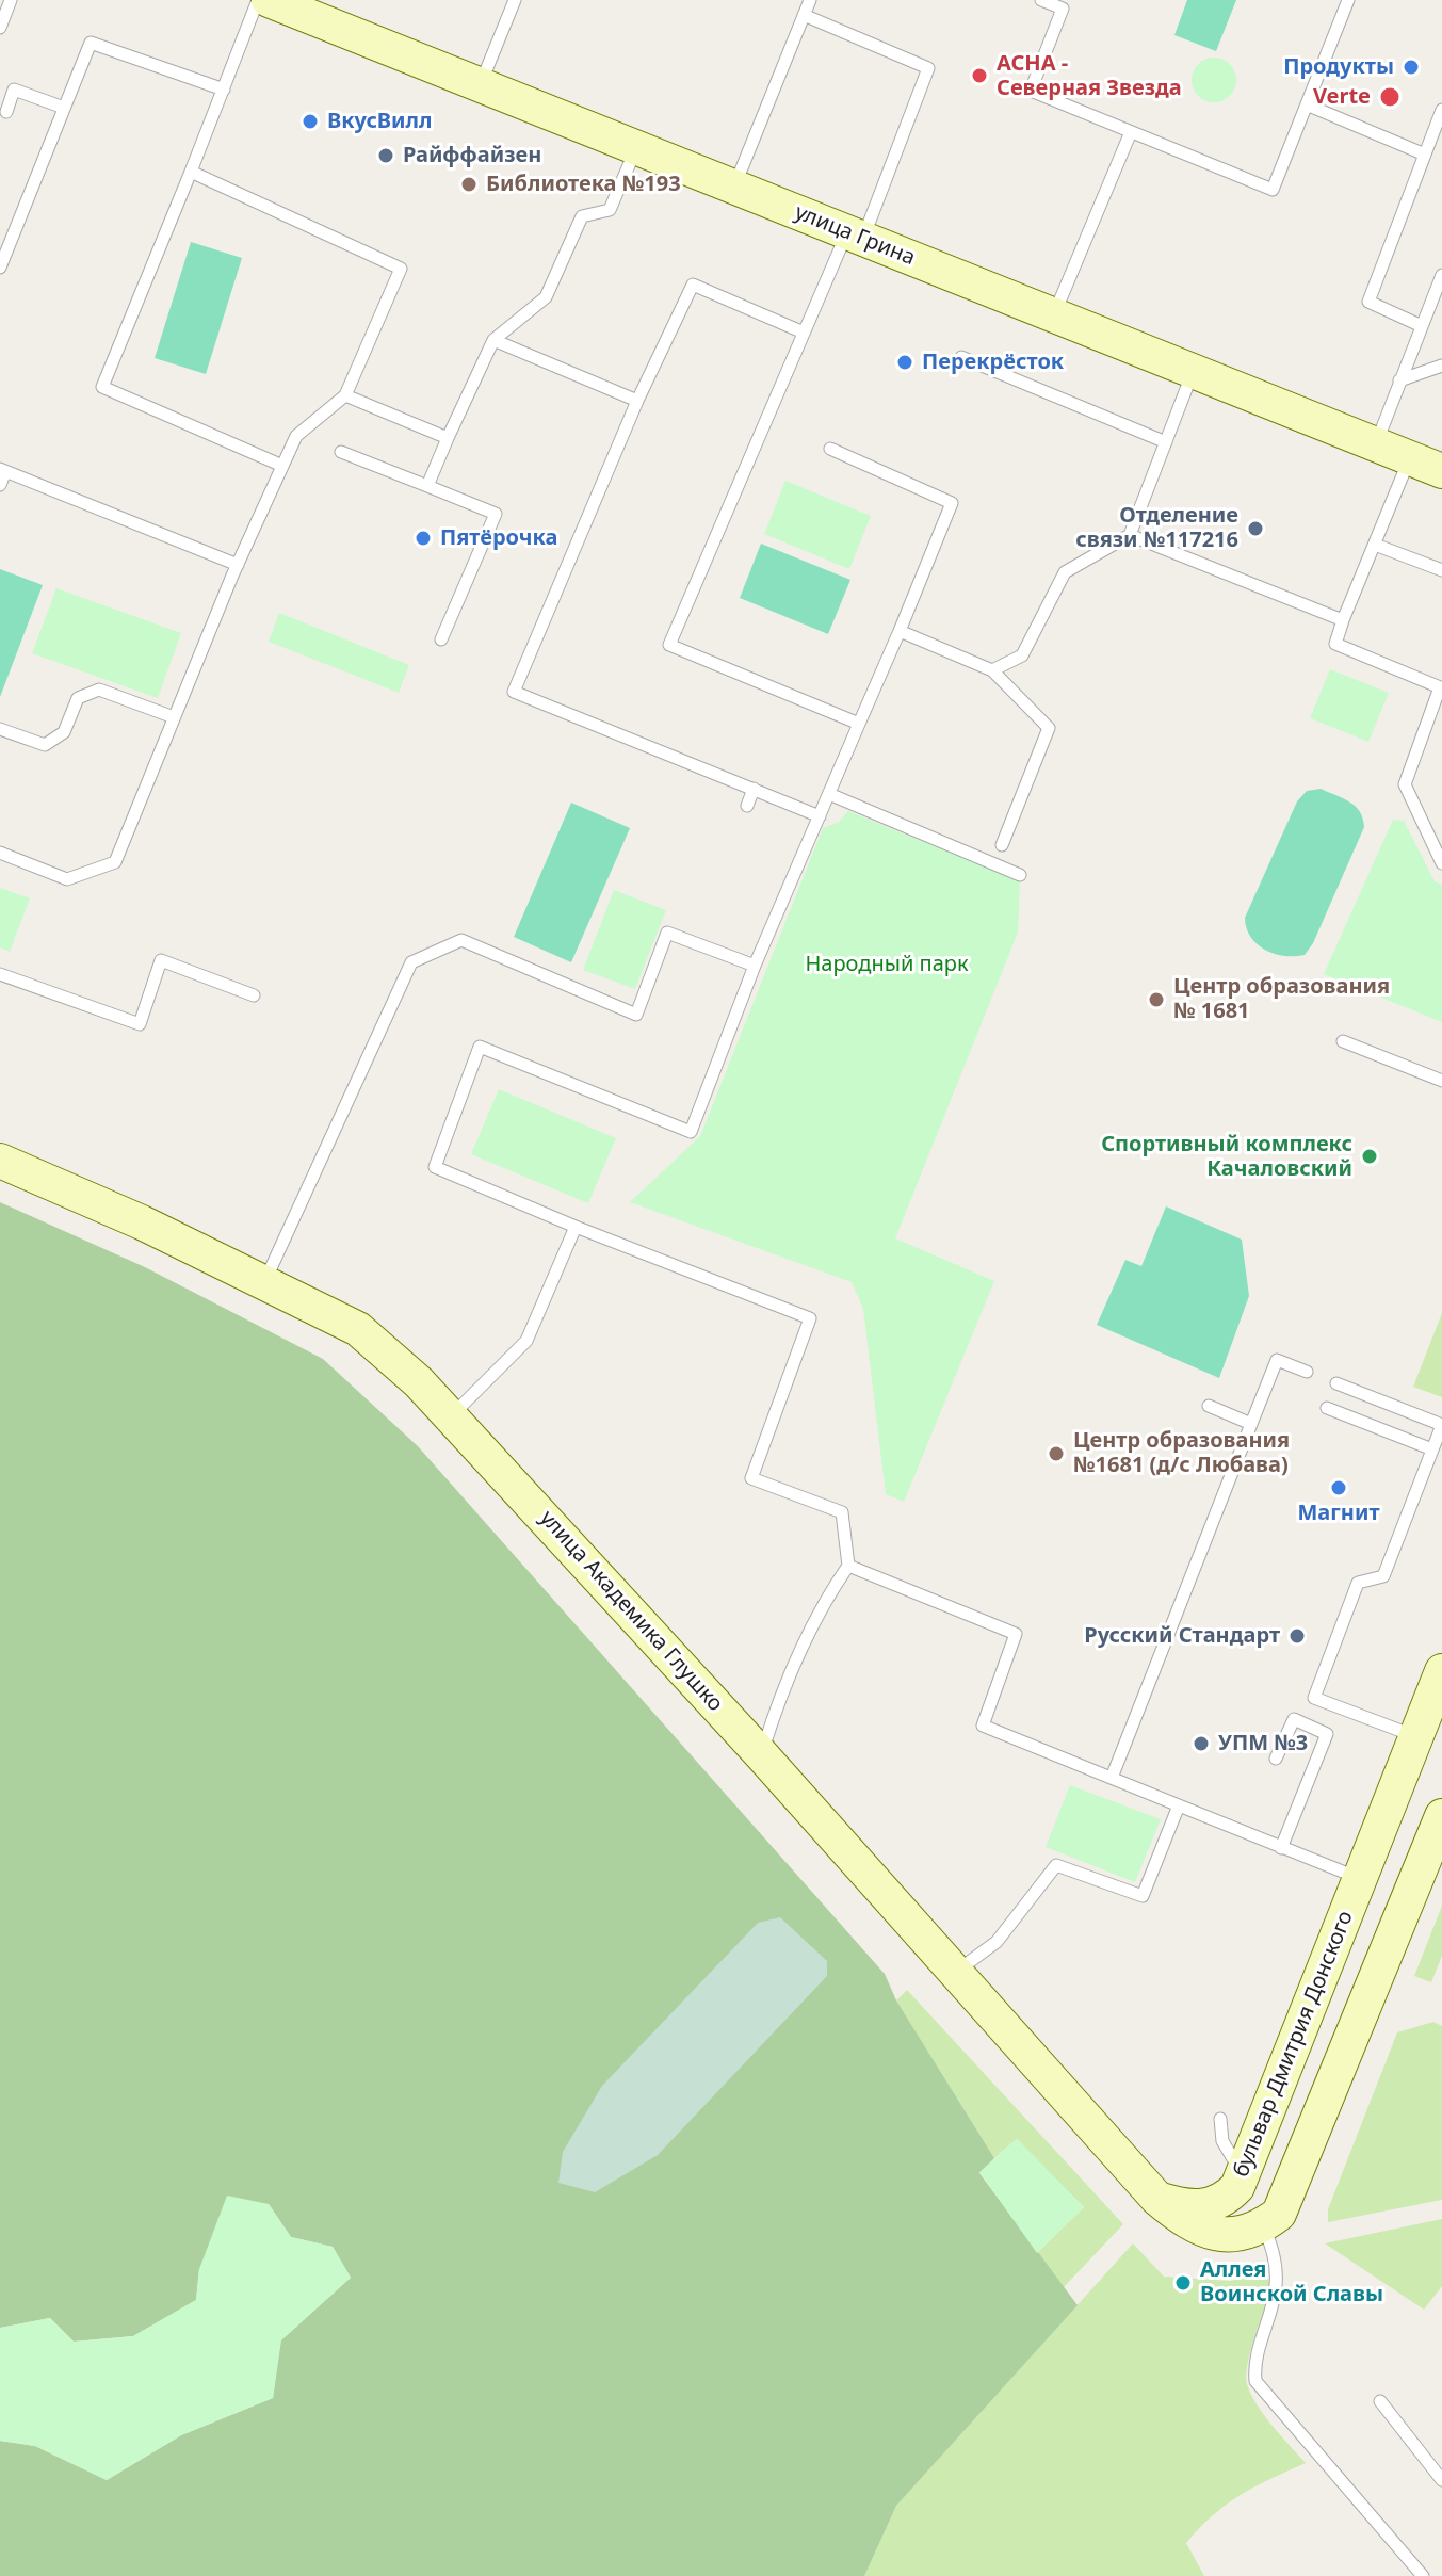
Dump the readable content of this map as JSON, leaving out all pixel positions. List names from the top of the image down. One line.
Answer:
{"streets":{"street":["улица Грина","улица Академика Глушко","бульвар Дмитрия Донского"]},"crossings":[["улица Академика Глушко","бульвар Дмитрия Донского"]],"parks":["Народный парк"],"places":["Продукты","АСНА - Северная Звезда","Verte","ВкусВилл","Райффайзен","Библиотека №193","Перекрёсток","Отделение связи №117216","Пятёрочка","Центр образования № 1681","Спортивный комплекс Качаловский","Центр образования №1681 (д/с Любава)","Магнит","Русский Стандарт","УПМ №3","Аллея Воинской Славы"]}
